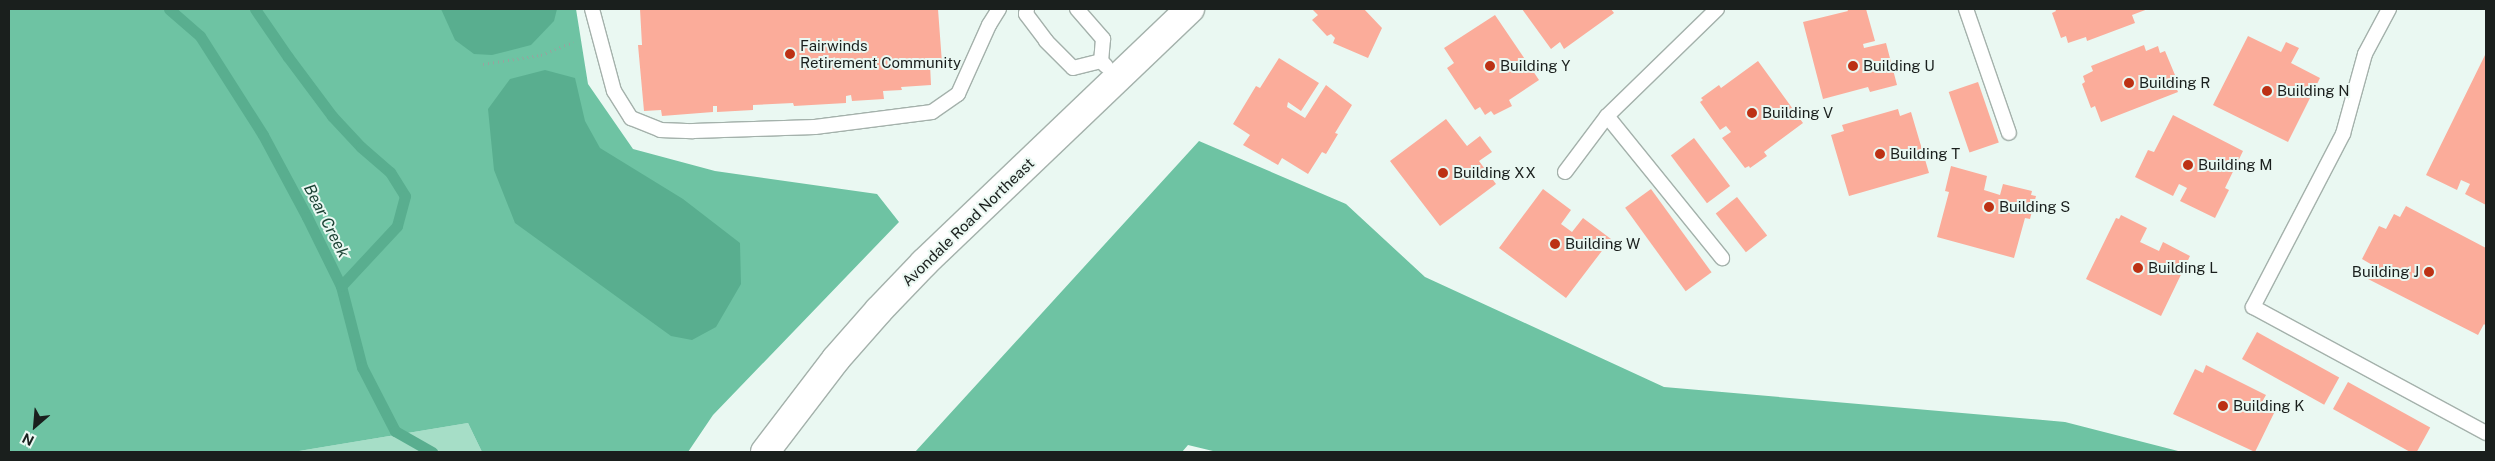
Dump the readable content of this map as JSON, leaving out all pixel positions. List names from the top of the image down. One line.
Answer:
{"streets":{"main road":["Avondale Road Northeast"]},"water":["Bear Creek"],"places":["Fairwinds Retirement Community","Building Y","Building U","Building R","Building N","Building V","Building T","Building M","Building XX","Building S","Building W","Building L","Building J","Building K"],"north":"bottom left"}
